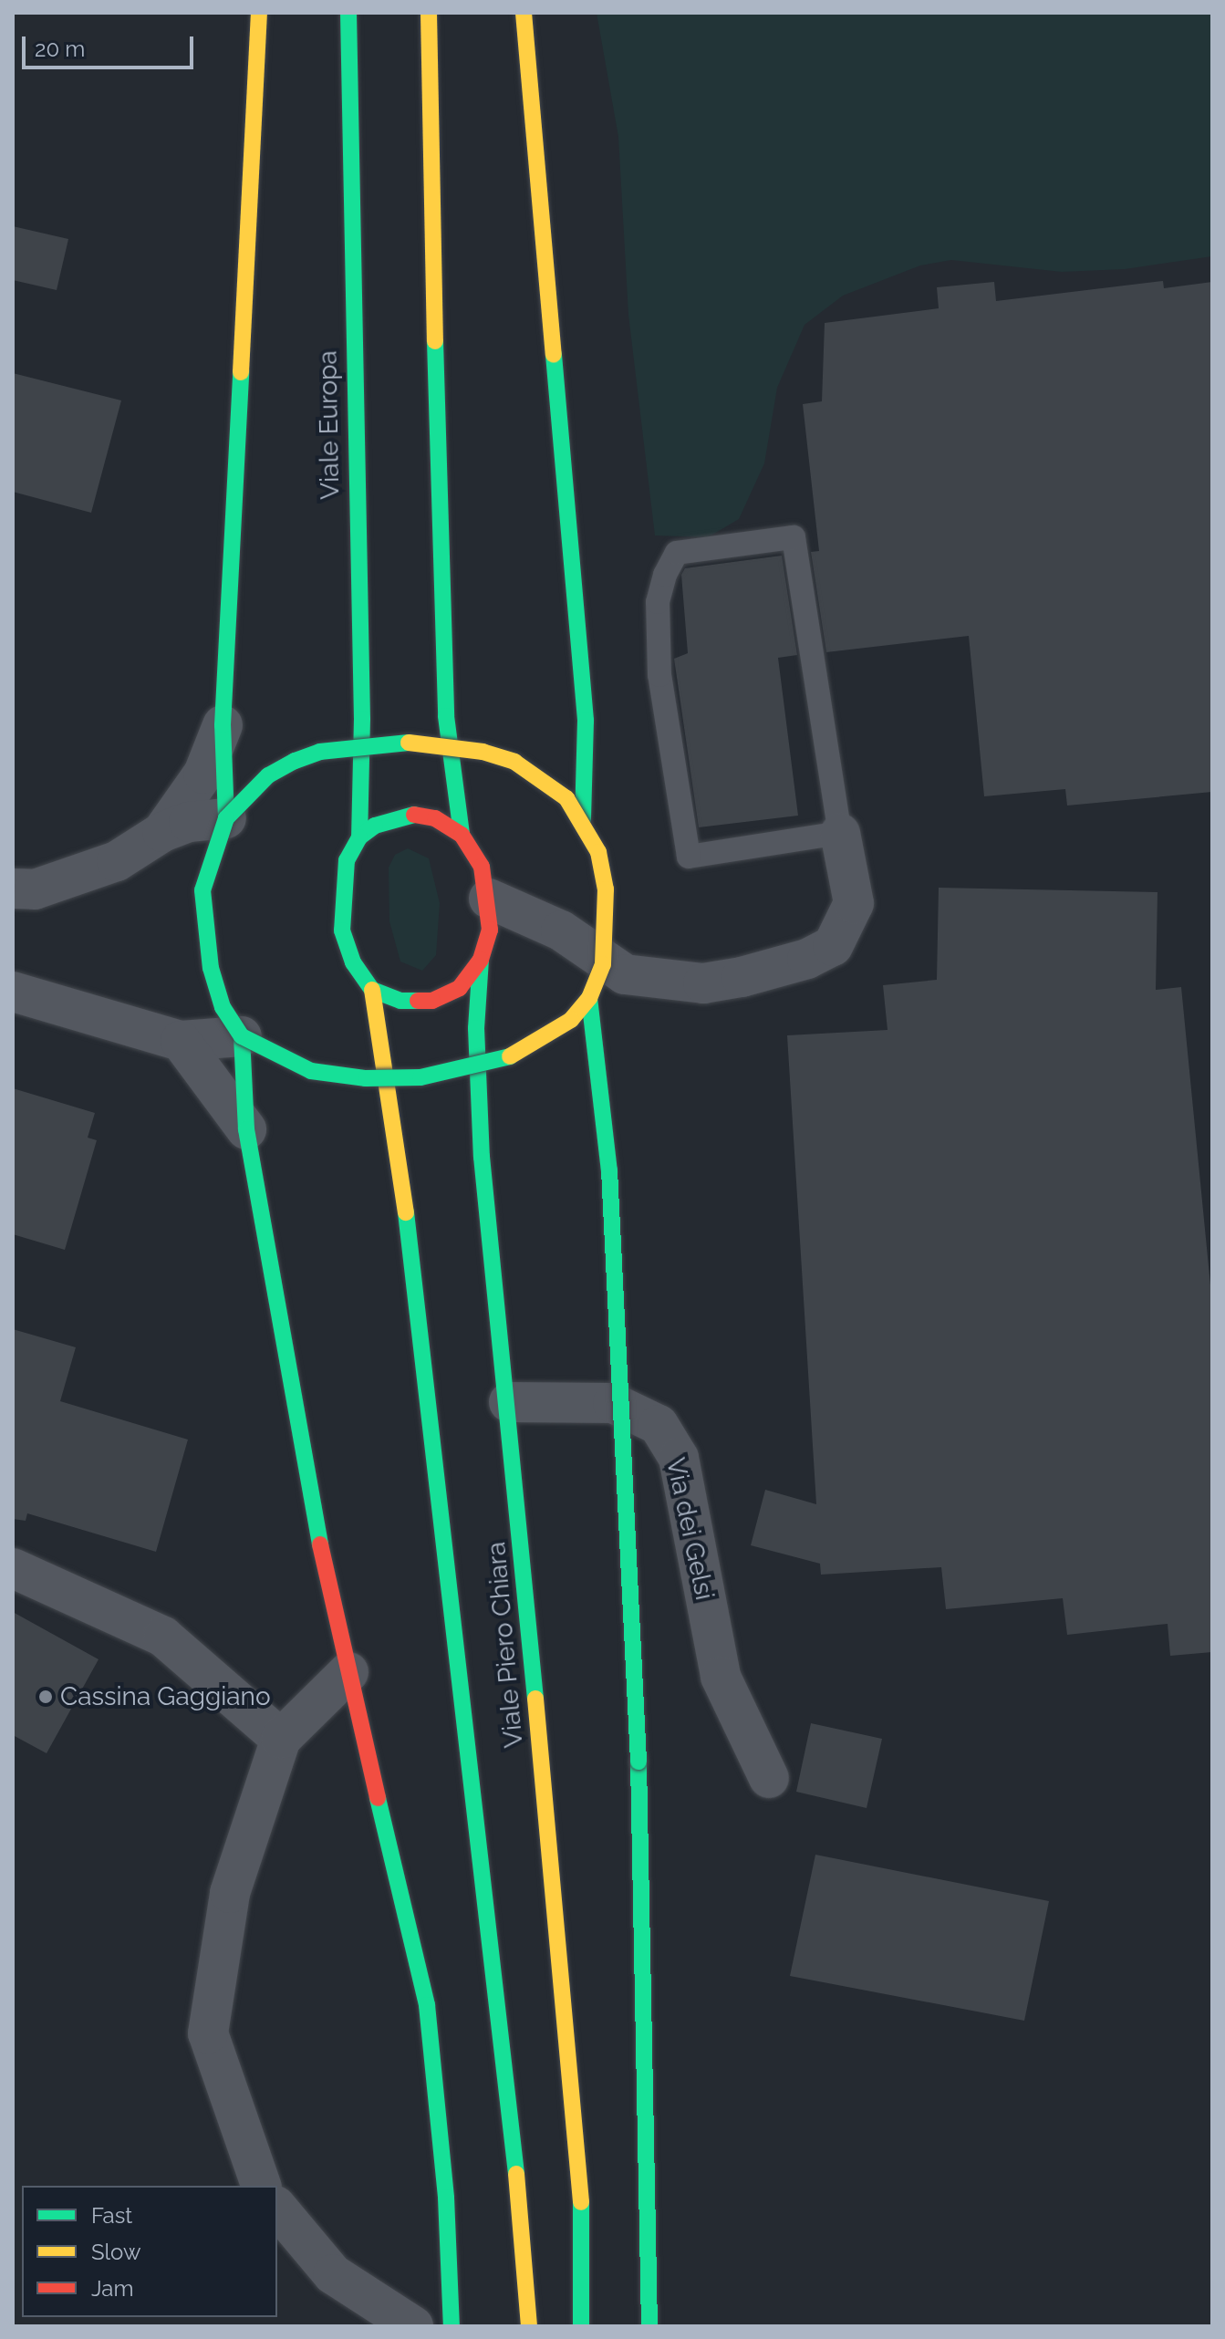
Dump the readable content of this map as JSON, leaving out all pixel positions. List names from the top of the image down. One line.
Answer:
{"streets":{"street":["Viale Europa","Via dei Gelsi","Viale Piero Chiara"]},"crossings":[["Viale Europa","Viale Piero Chiara"],["Via dei Gelsi","Viale Piero Chiara"]],"places":["Cassina Gaggiano"],"legend":["Fast","Slow","Jam"],"scale_bar":"20 m"}
